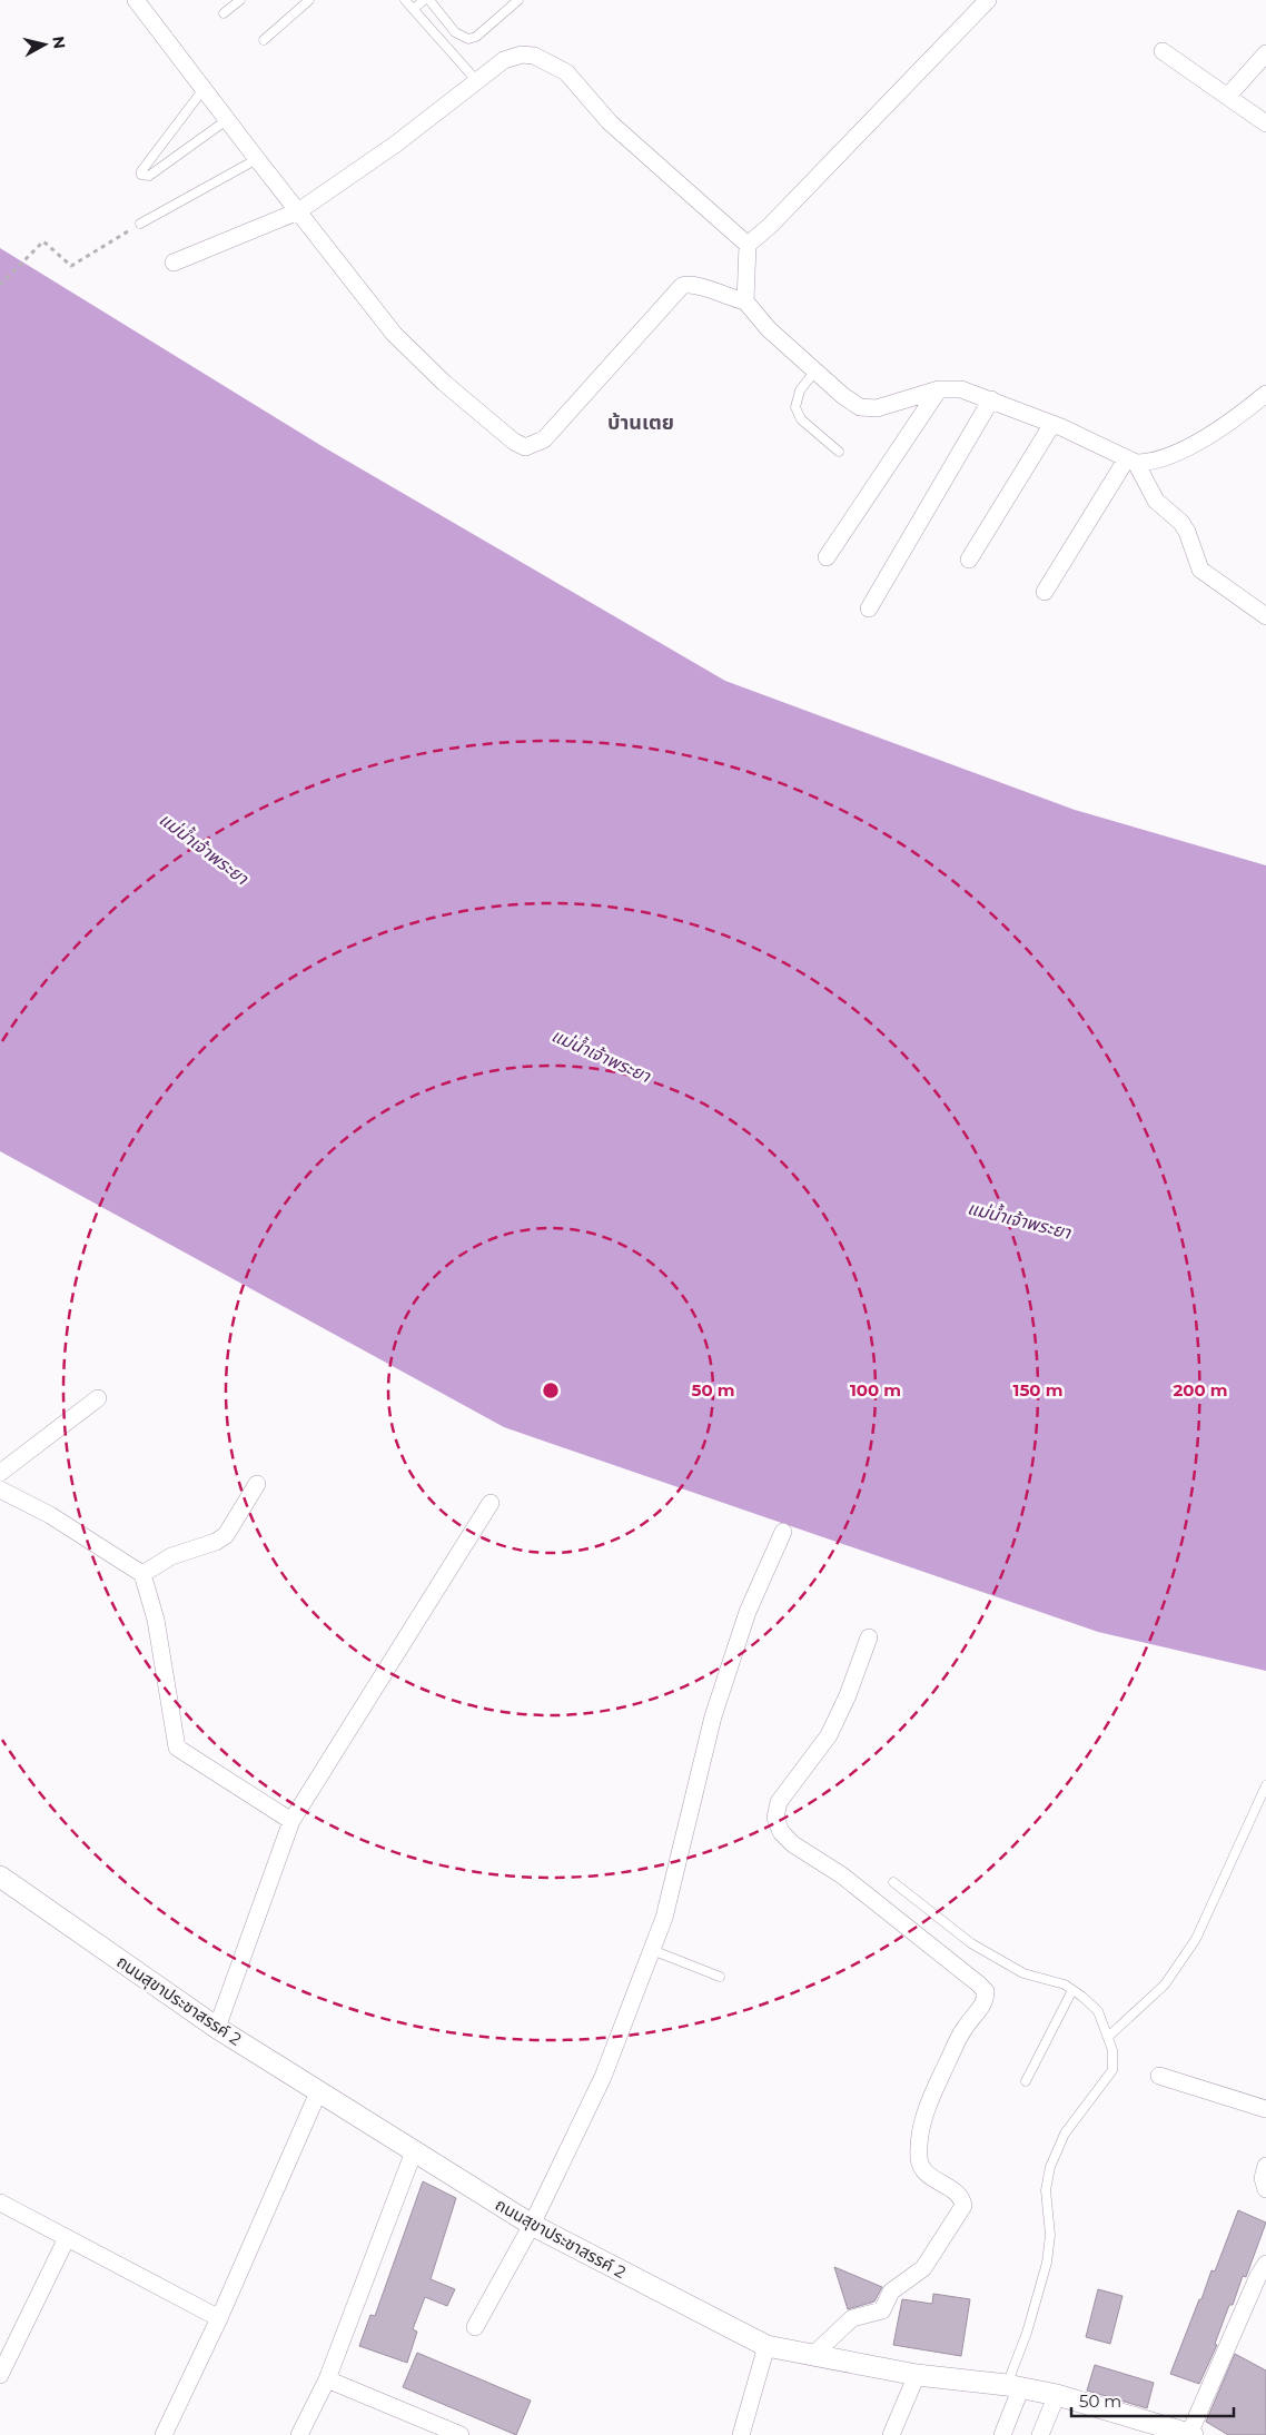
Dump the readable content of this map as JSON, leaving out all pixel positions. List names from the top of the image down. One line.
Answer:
{"streets":{"street":["ถนนสุขาประชาสรรค์ 2"]},"districts":["บ้านเตย"],"water":["แม่น้ำเจ้าพระยา"],"scale_bar":"50 m","north":"right","rings":["50 m","100 m","150 m","200 m"]}
